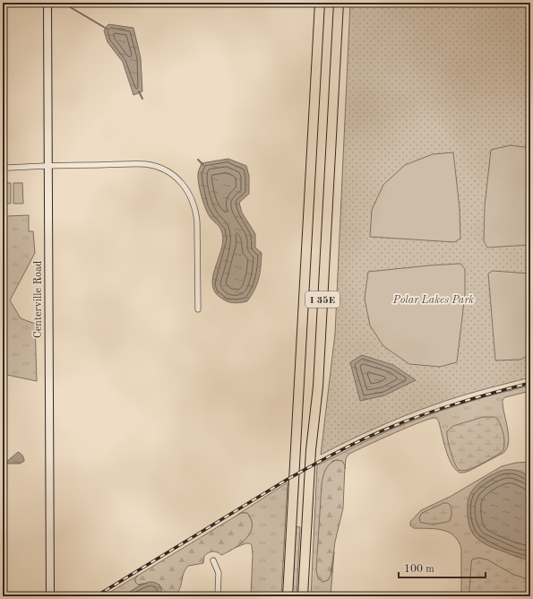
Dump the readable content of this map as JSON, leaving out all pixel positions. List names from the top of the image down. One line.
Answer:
{"streets":{"highway":["I 35E"],"main road":["Centerville Road"]},"parks":["Polar Lakes Park"],"scale_bar":"100 m"}
